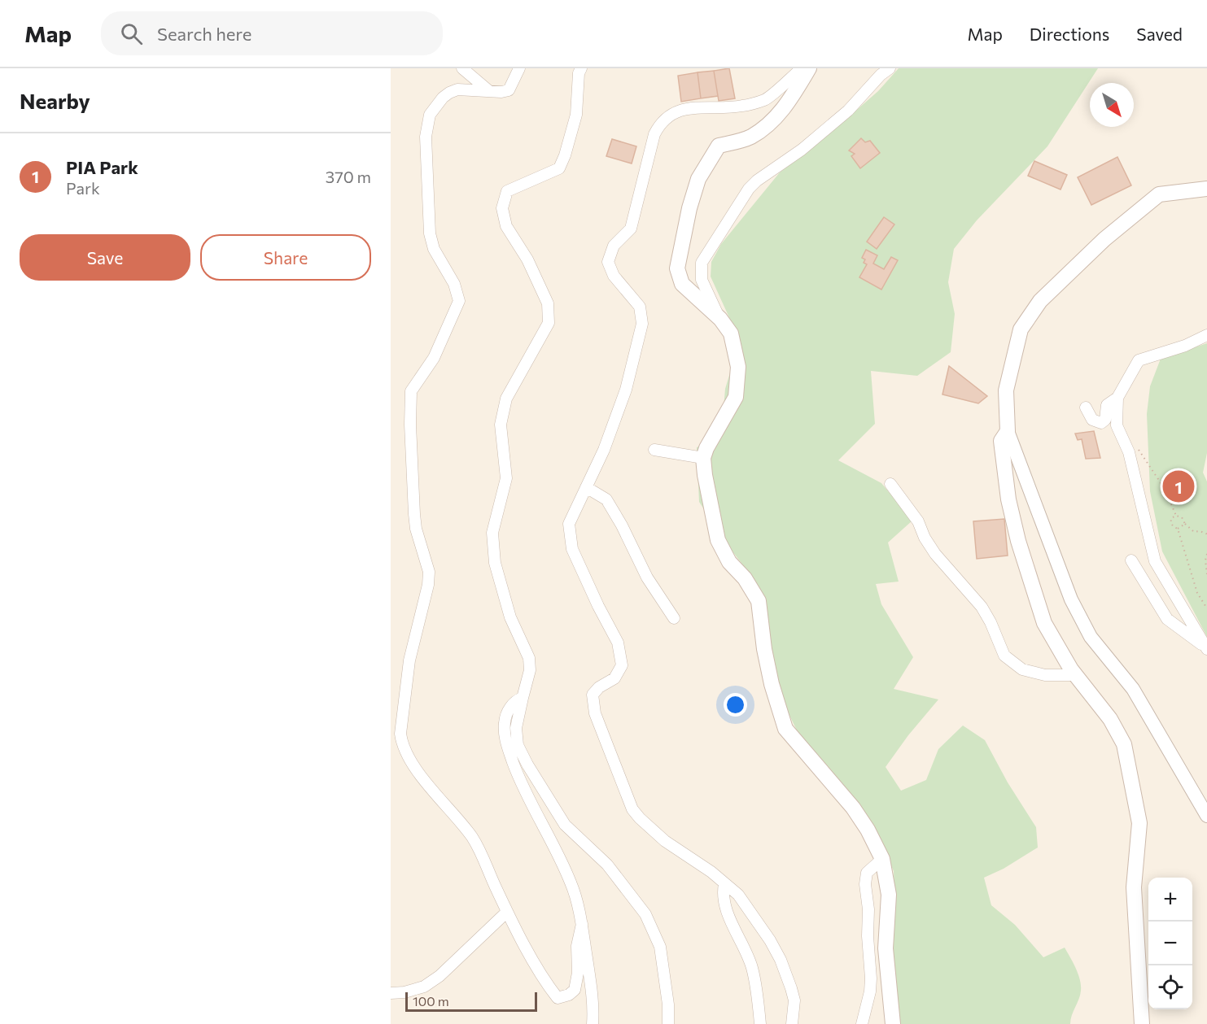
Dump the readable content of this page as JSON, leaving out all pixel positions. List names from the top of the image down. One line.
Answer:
{"scale_bar":"100 m","north":"bottom right","page":{"header":"Map","search":"Search here","nav":["Map","Directions","Saved"],"heading":"Nearby","list":[{"mark":"1","name":"PIA Park","note":"Park","value":"370 m"}],"buttons":["Save","Share"],"pins":"1","map_buttons":["+","−"],"scale":"100 m"}}
